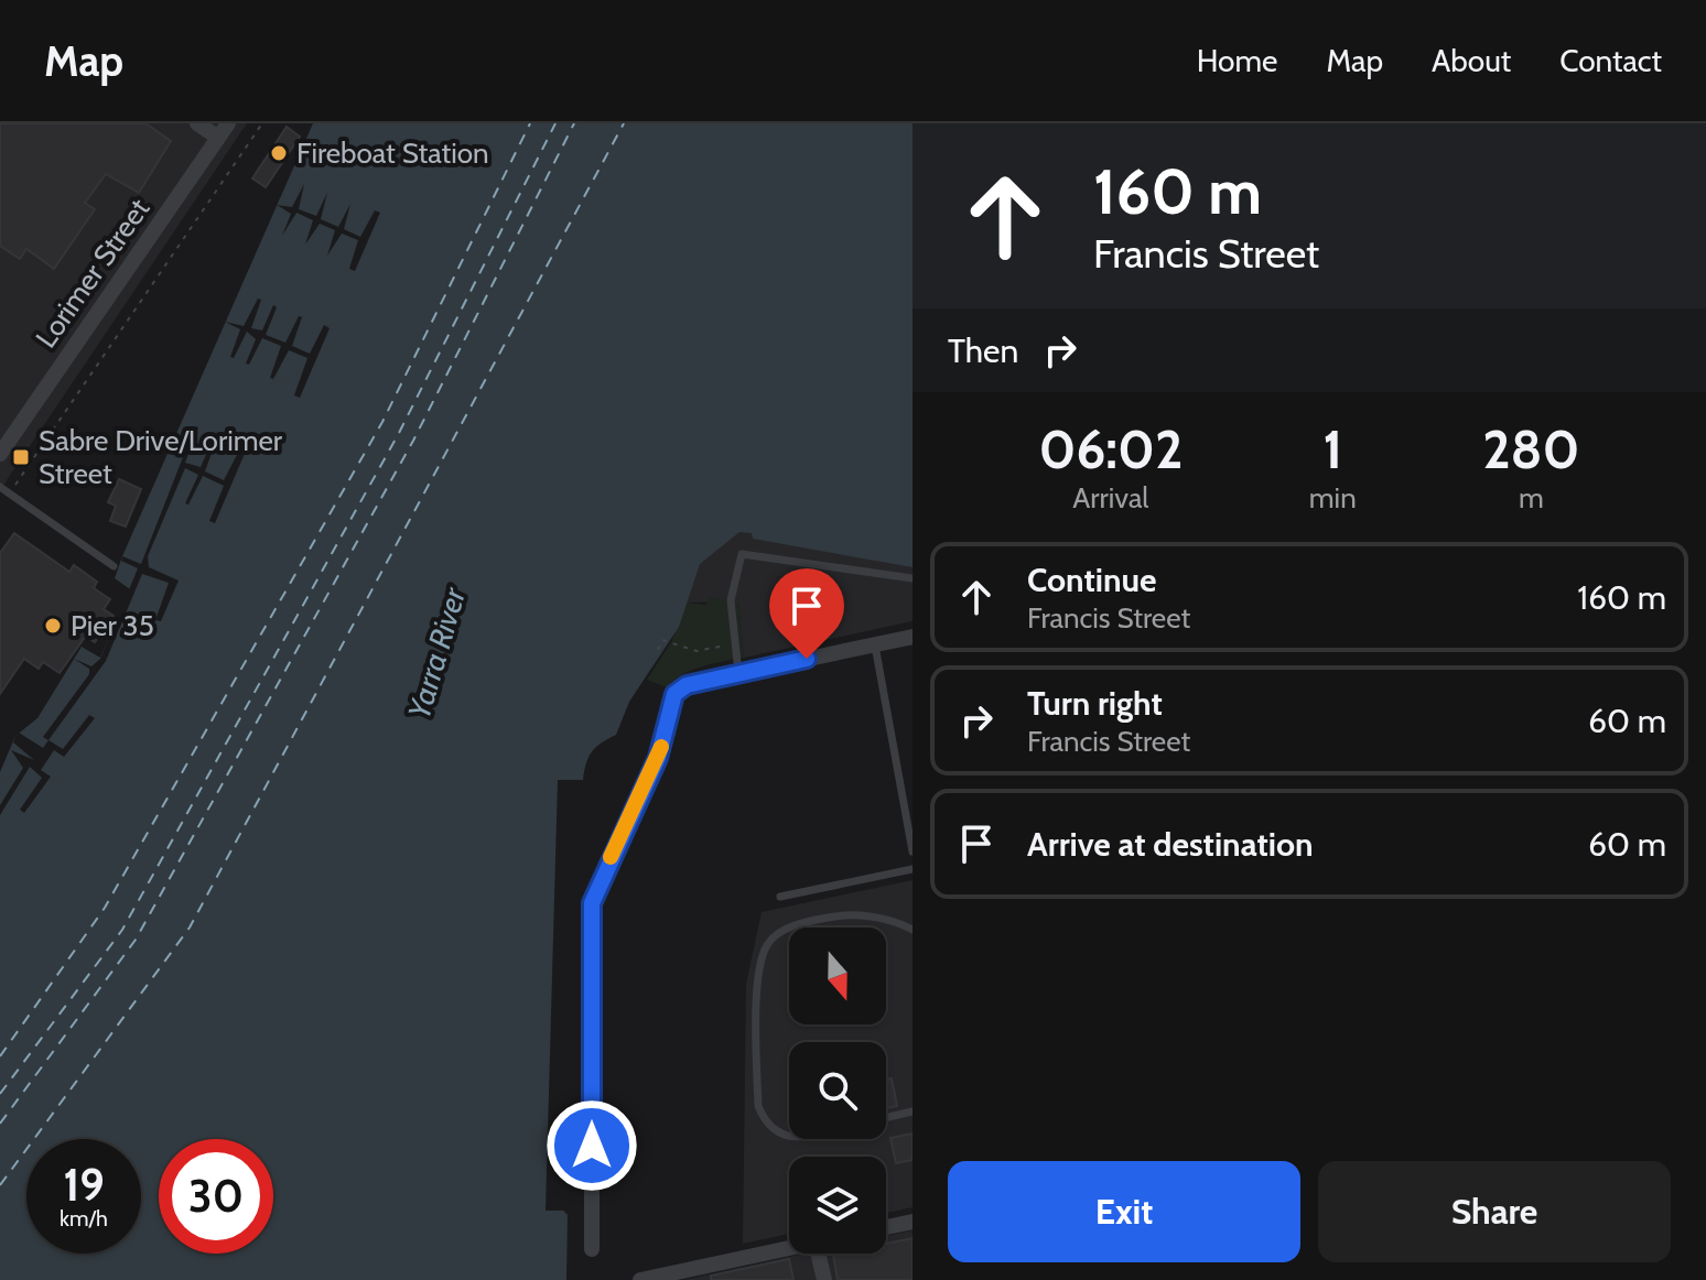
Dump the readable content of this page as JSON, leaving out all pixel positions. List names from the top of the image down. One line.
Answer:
{"streets":{"street":["Lorimer Street"]},"water":["Yarra River"],"places":{"other":["Fireboat Station","Pier 35"],"transit":["Sabre Drive/Lorimer Street"]},"north":"bottom","page":{"header":"Map","nav":["Home","Map","About","Contact"],"turn":["160 m","Francis Street"],"then":"Then","eta":["06:02","Arrival","1","min","280","m"],"list":[{"name":"Continue","note":"Francis Street","value":"160 m"},{"name":"Turn right","note":"Francis Street","value":"60 m"},{"name":"Arrive at destination","value":"60 m"}],"speed":"19 km/h","limit":"30","buttons":["Exit","Share"]}}
